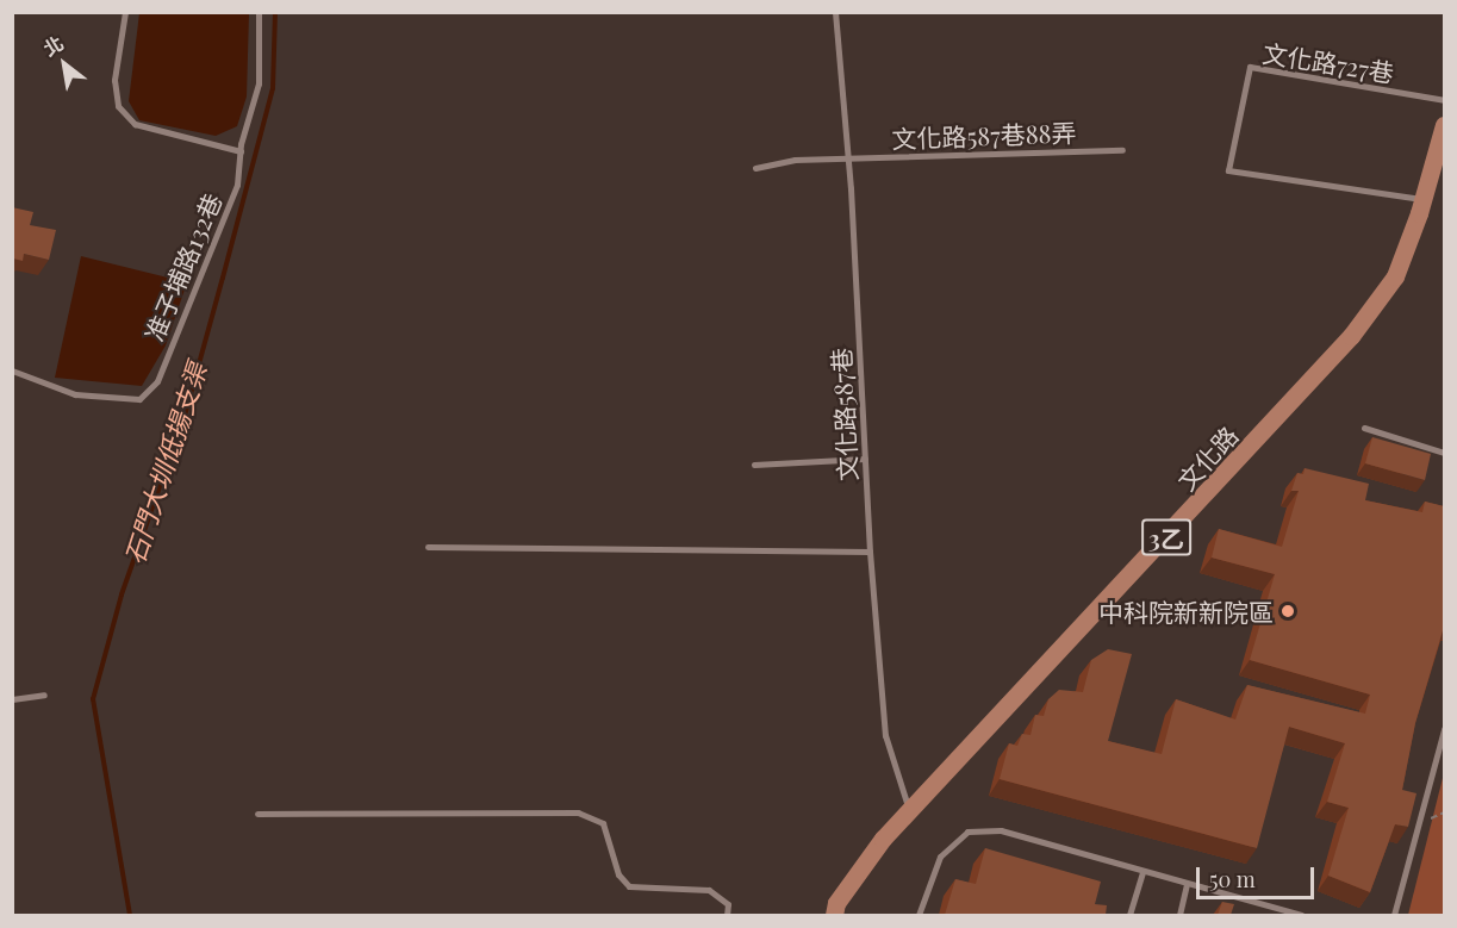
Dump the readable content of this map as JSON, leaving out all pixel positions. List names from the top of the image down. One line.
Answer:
{"streets":{"main road":["文化路","3乙"],"lane":["文化路727巷","文化路587巷88弄","准子埔路132巷","文化路587巷"]},"crossings":[["文化路727巷","文化路"],["文化路587巷88弄","文化路587巷"],["文化路587巷","文化路"]],"water":["石門大圳低揚支渠"],"places":["中科院新新院區"],"scale_bar":"50 m","north":"top left"}
